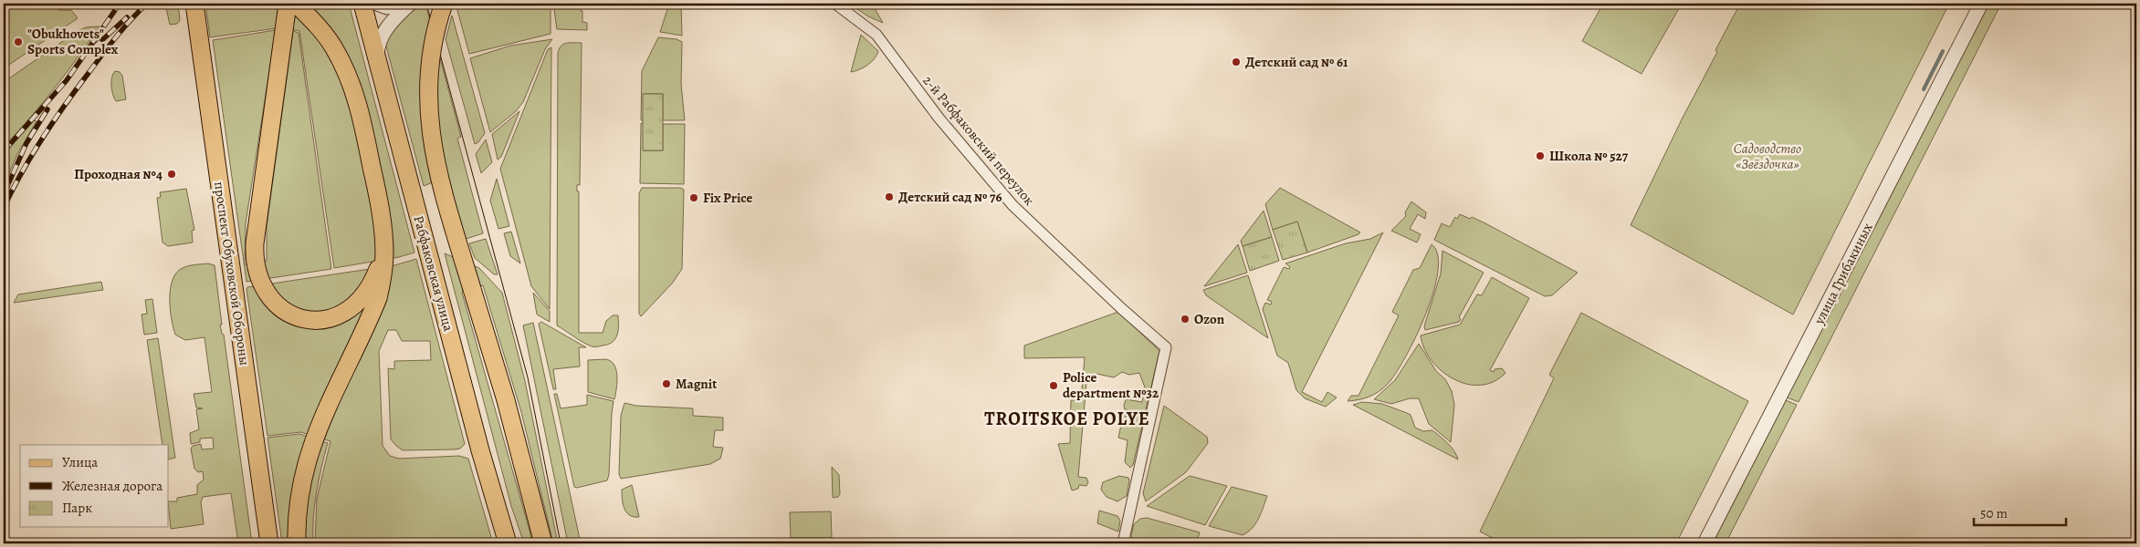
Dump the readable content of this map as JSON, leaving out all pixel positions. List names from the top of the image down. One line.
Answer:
{"streets":{"main road":["проспект Обуховской Обороны","Рабфаковская улица"],"street":["2-й Рабфаковский переулок","улица Грибакиных"]},"districts":["TROITSKOE POLYE"],"parks":["Садоводство «Звёздочка»"],"places":["\"Obukhovets\" Sports Complex","Детский сад № 61","Школа № 527","Проходная №4","Детский сад № 76","Fix Price","Ozon","Magnit","Police department №32"],"legend":["Улица","Железная дорога","Парк"],"scale_bar":"50 m"}
